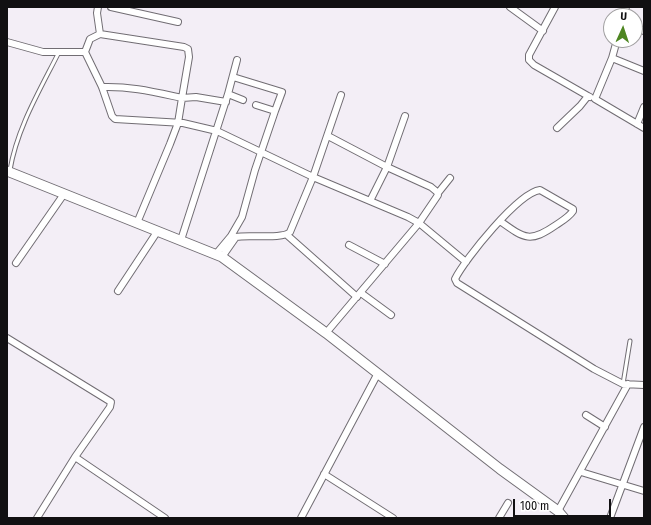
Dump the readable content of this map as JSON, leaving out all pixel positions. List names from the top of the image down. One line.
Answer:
{"scale_bar":"100 m","north":"top"}
